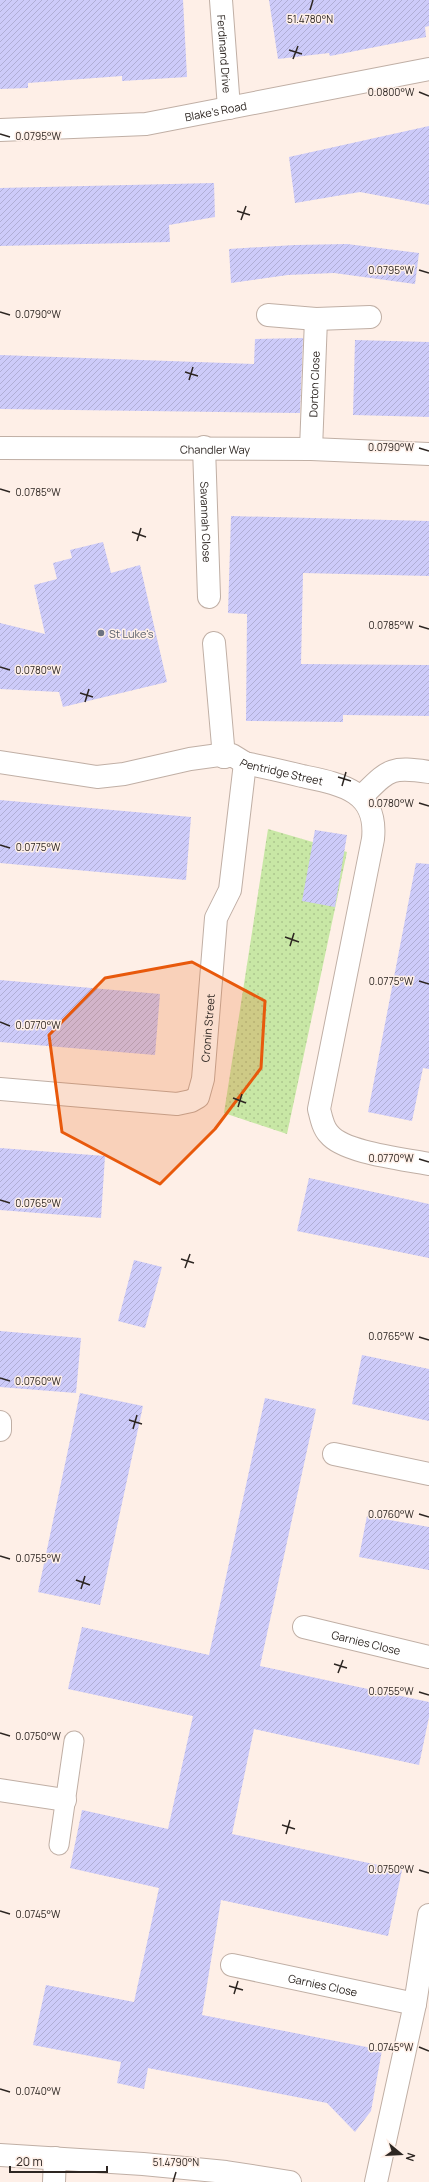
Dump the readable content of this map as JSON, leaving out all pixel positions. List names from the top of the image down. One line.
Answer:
{"streets":{"street":["Ferdinand Drive","Blake's Road","Dorton Close","Chandler Way","Savannah Close","Pentridge Street","Cronin Street","Garnies Close"]},"crossings":[["Ferdinand Drive","Blake's Road"],["Dorton Close","Chandler Way"],["Chandler Way","Savannah Close"],["Pentridge Street","Cronin Street"]],"places":["St Luke's"],"scale_bar":"20 m","north":"right","coordinates":["51.4780°N","0.0800°W","0.0795°W","0.0790°W","0.0785°W","0.0780°W","0.0775°W","0.0770°W","0.0765°W","0.0760°W","0.0755°W","0.0750°W","0.0745°W","0.0740°W","51.4790°N"]}
